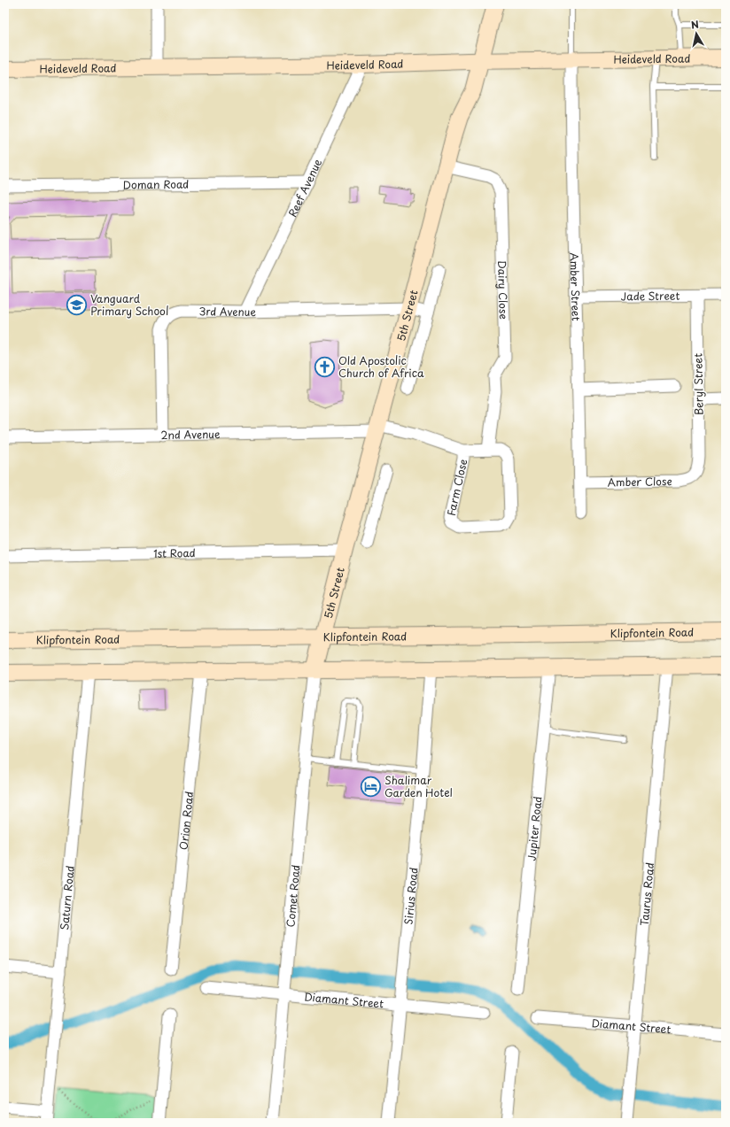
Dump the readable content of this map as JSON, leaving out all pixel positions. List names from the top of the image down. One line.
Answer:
{"streets":{"main road":["Heideveld Road","5th Street","Klipfontein Road"],"street":["Doman Road","Reef Avenue","Amber Street","Dairy Close","Jade Street","3rd Avenue","Beryl Street","2nd Avenue","Amber Close","Farm Close","1st Road","Orion Road","Jupiter Road","Taurus Road","Comet Road","Sirius Road","Saturn Road","Diamant Street"]},"crossings":[["Heideveld Road","Reef Avenue"],["Heideveld Road","Amber Street"],["Heideveld Road","5th Street"],["Doman Road","Reef Avenue"],["Reef Avenue","3rd Avenue"],["Amber Street","Jade Street"],["Amber Street","Amber Close"],["Dairy Close","5th Street"],["Dairy Close","Farm Close"],["Jade Street","Beryl Street"],["3rd Avenue","5th Street"],["3rd Avenue","2nd Avenue"],["5th Street","2nd Avenue"],["5th Street","Farm Close"],["5th Street","1st Road"],["5th Street","Klipfontein Road"],["5th Street","Comet Road"],["Beryl Street","Amber Close"],["2nd Avenue","Farm Close"],["Taurus Road","Diamant Street"],["Comet Road","Diamant Street"],["Sirius Road","Diamant Street"]],"places":{"school or university":["Vanguard Primary School"],"church":["Old Apostolic Church of Africa"],"hotel":["Shalimar Garden Hotel"]},"north":"top"}
